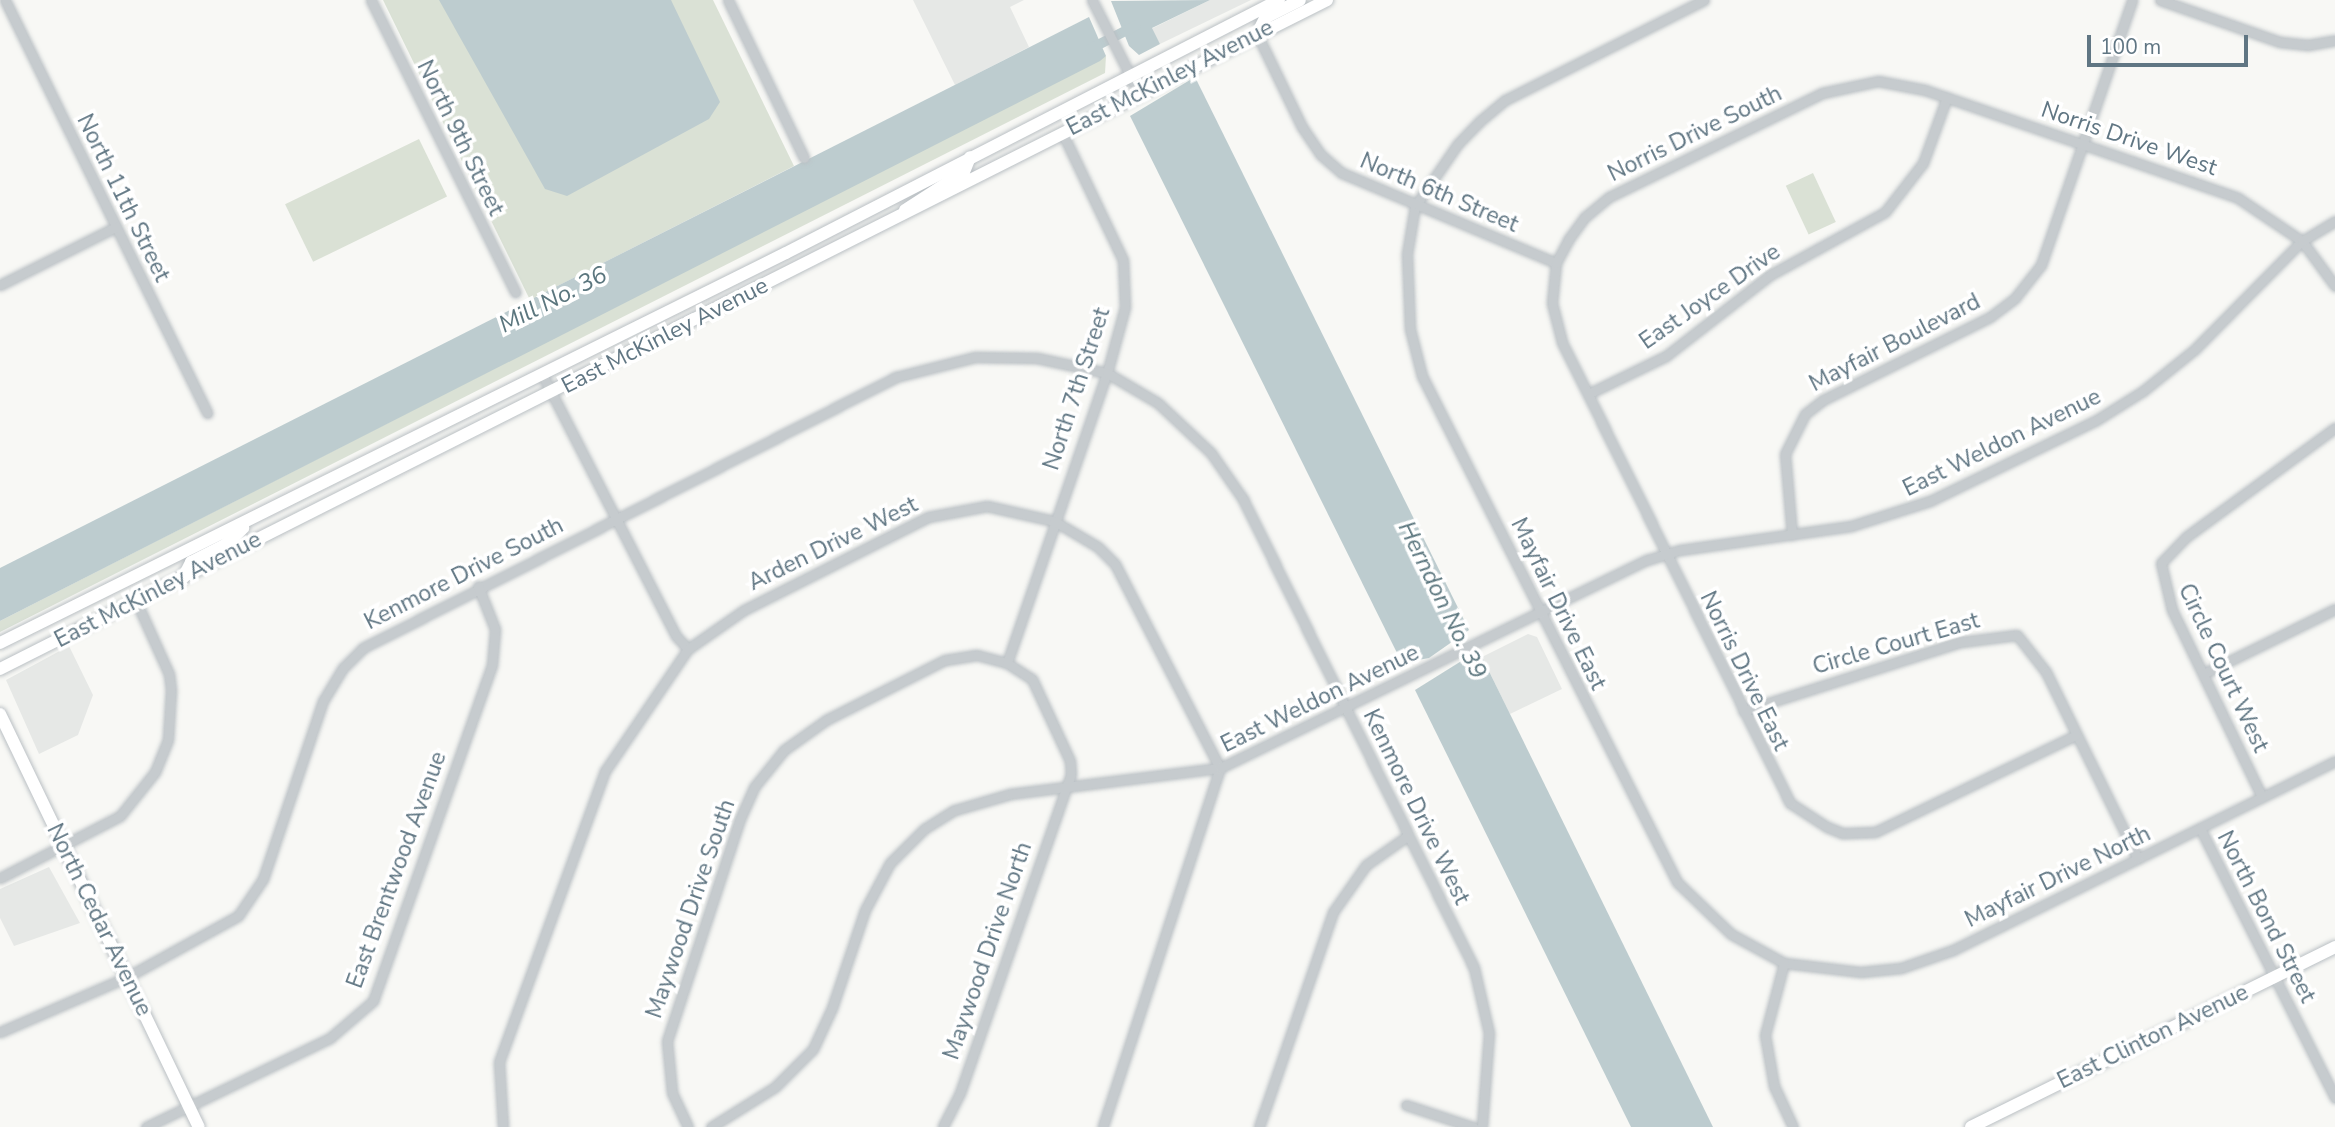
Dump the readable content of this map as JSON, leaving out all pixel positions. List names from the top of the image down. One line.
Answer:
{"streets":{"main road":["East McKinley Avenue","North Cedar Avenue","East Clinton Avenue"],"street":["Norris Drive South","North 9th Street","Norris Drive West","North 6th Street","North 11th Street","East Joyce Drive","Mayfair Boulevard","North 7th Street","East Weldon Avenue","Arden Drive West","Kenmore Drive South","Mayfair Drive East","Circle Court East","Circle Court West","Norris Drive East","Kenmore Drive West","East Brentwood Avenue","Mayfair Drive North","Maywood Drive South","North Bond Street","Maywood Drive North"]},"crossings":[["East McKinley Avenue","North 6th Street"],["East McKinley Avenue","North 7th Street"],["Norris Drive South","Norris Drive West"],["Norris Drive South","North 6th Street"],["Norris Drive South","Norris Drive East"],["Norris Drive West","East Joyce Drive"],["Norris Drive West","Mayfair Boulevard"],["Norris Drive West","East Weldon Avenue"],["North 6th Street","Mayfair Drive East"],["North 6th Street","Norris Drive East"],["East Joyce Drive","Norris Drive East"],["Mayfair Boulevard","East Weldon Avenue"],["North 7th Street","Arden Drive West"],["North 7th Street","Kenmore Drive South"],["North 7th Street","Kenmore Drive West"],["North 7th Street","Maywood Drive South"],["East Weldon Avenue","Arden Drive West"],["East Weldon Avenue","Mayfair Drive East"],["East Weldon Avenue","Norris Drive East"],["East Weldon Avenue","Kenmore Drive West"],["East Weldon Avenue","Maywood Drive North"],["Kenmore Drive South","Kenmore Drive West"],["Kenmore Drive South","East Brentwood Avenue"],["Kenmore Drive South","North Cedar Avenue"],["Mayfair Drive East","Mayfair Drive North"],["Circle Court East","Norris Drive East"],["Circle Court East","Mayfair Drive North"],["Circle Court West","Mayfair Drive North"],["East Brentwood Avenue","North Cedar Avenue"],["Mayfair Drive North","North Bond Street"],["North Bond Street","East Clinton Avenue"]],"water":["Mill No. 36","Herndon No. 39"],"scale_bar":"100 m"}
